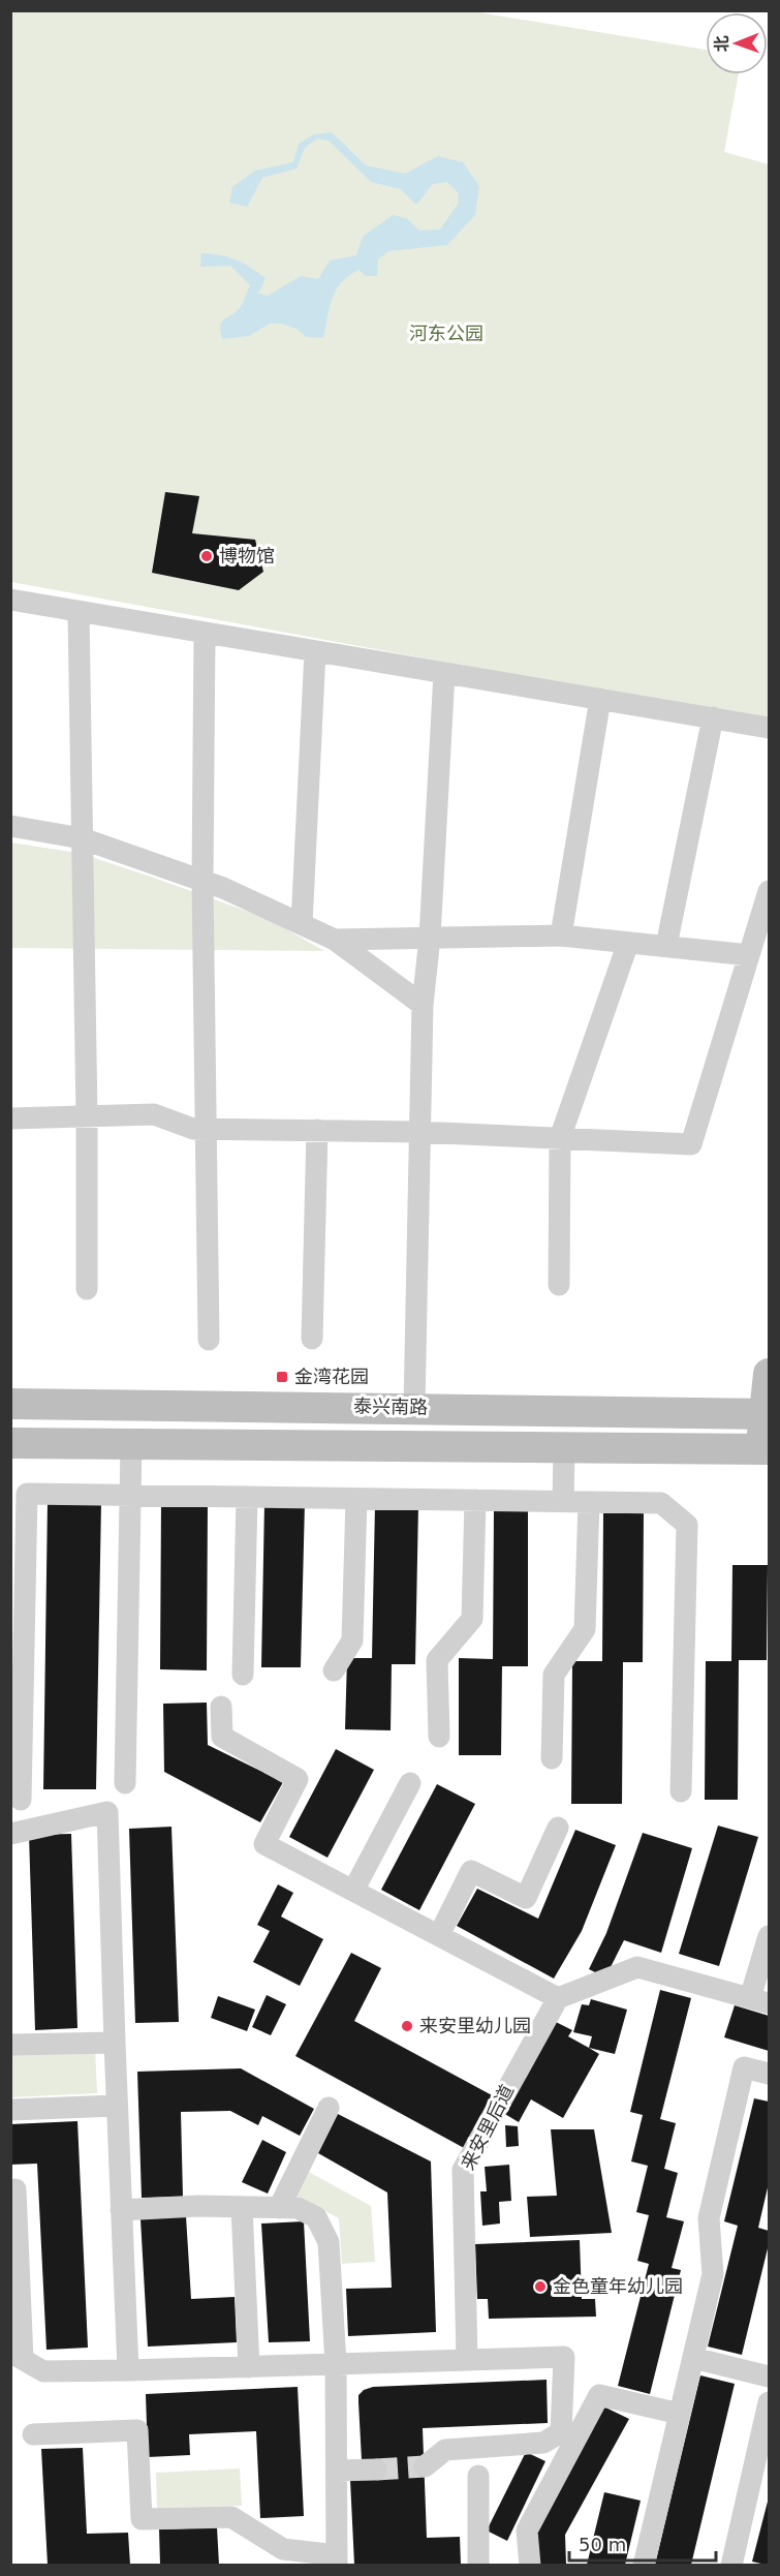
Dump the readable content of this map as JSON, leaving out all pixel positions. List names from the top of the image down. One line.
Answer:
{"streets":{"main road":["泰兴南路"],"street":["来安里后道"]},"parks":["河东公园"],"places":{"other":["博物馆","来安里幼儿园","金色童年幼儿园"],"transit":["金湾花园"]},"scale_bar":"50 m","north":"left"}
